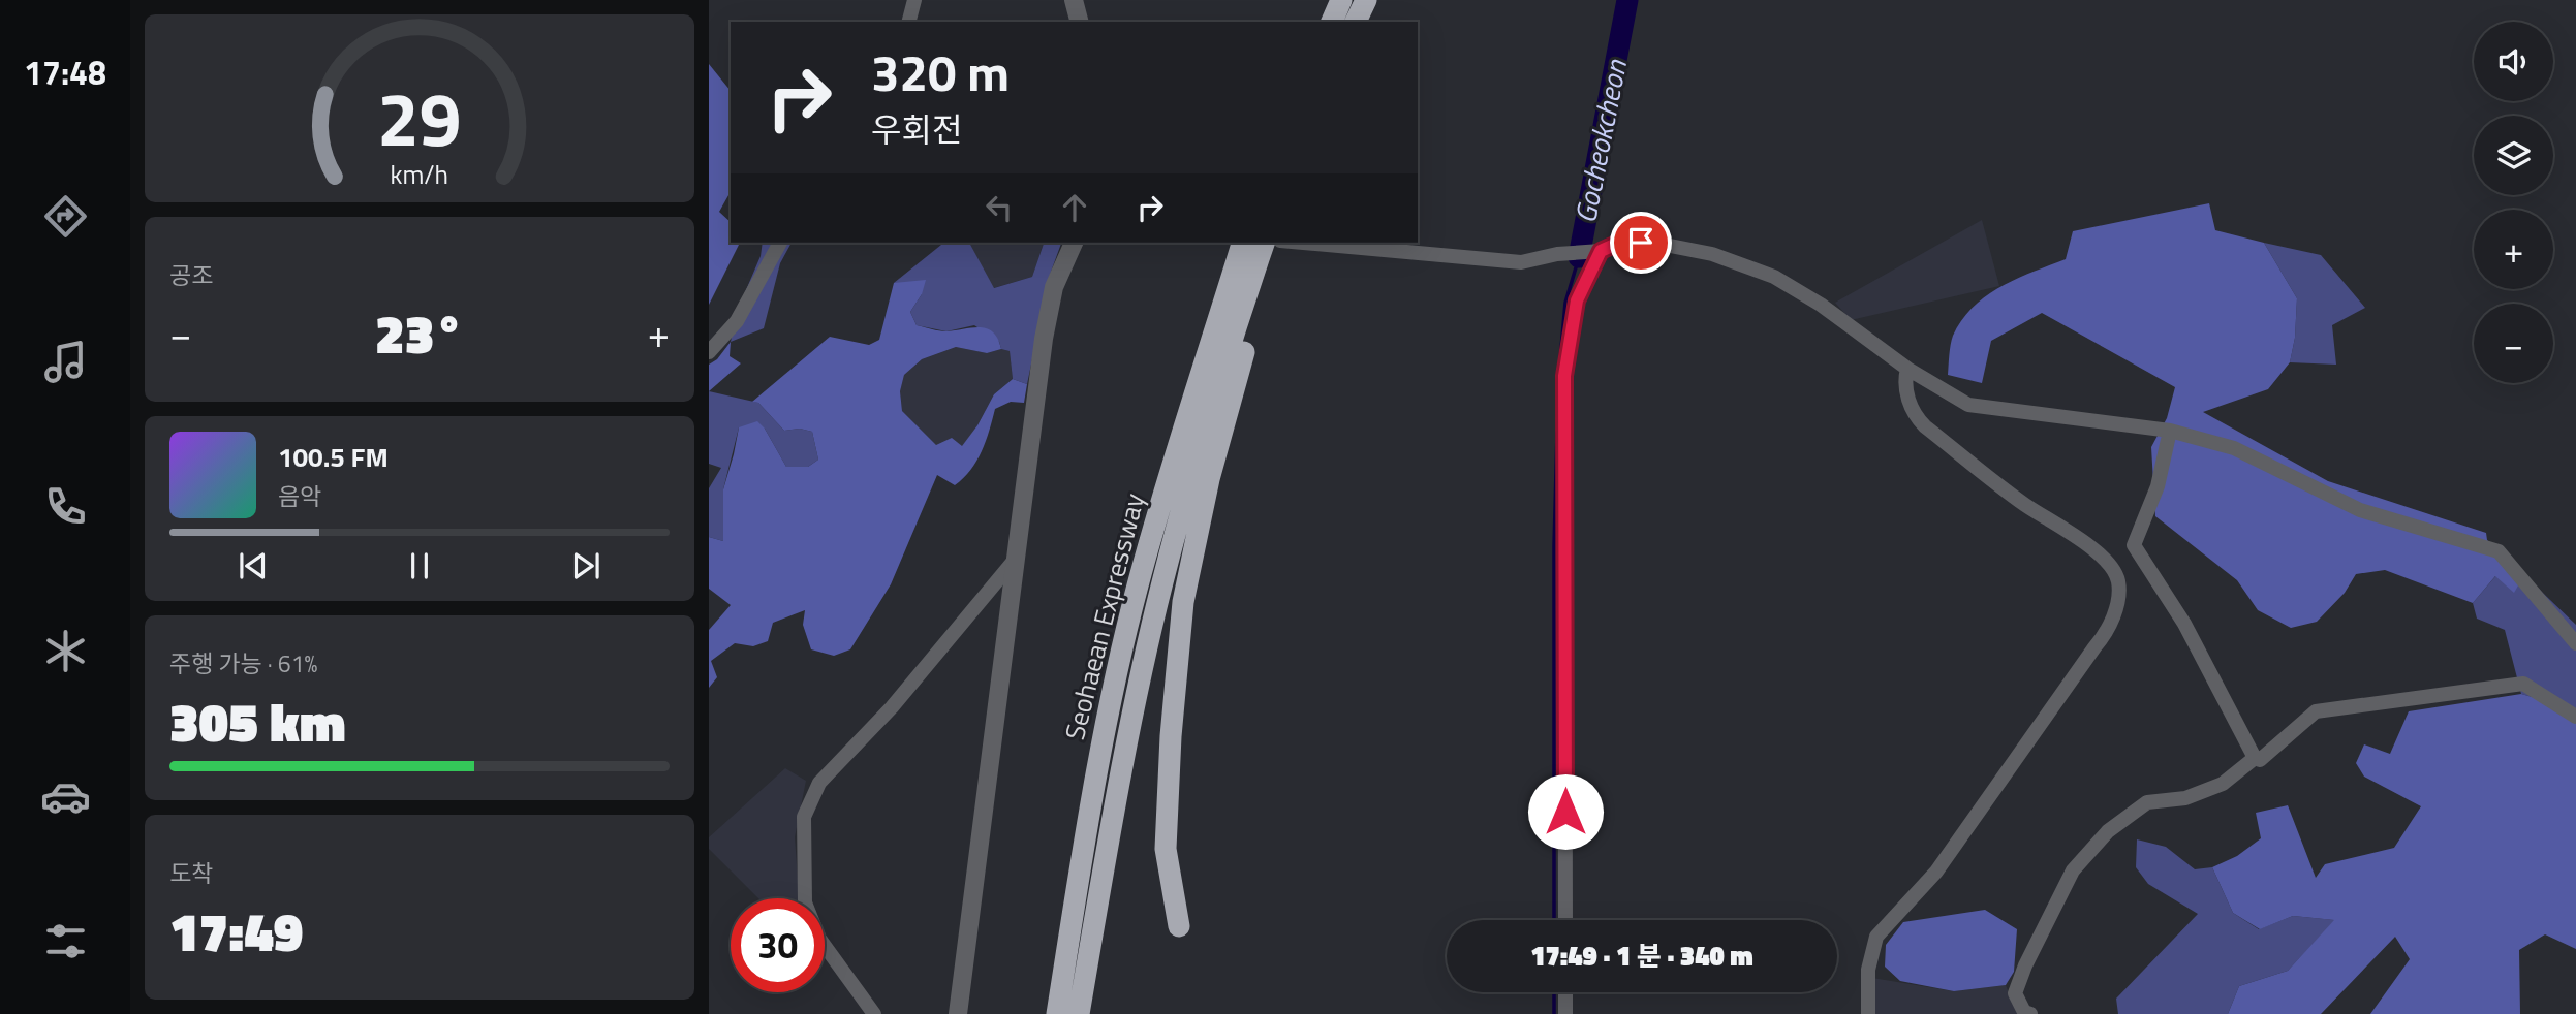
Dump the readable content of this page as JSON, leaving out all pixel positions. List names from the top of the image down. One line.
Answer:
{"streets":{"highway":["Seohaean Expressway"]},"water":["Gocheokcheon"],"page":{"tabs":"17:48","map_buttons":["+","−"],"turn":["320 m","우회전"],"tile":["공조",["주행 가능 · 61%","305 km"],["도착","17:49"]],"heat":["−","23°","+"],"song":["100.5 FM","음악"],"limit":"30","trip":"17:49 · 1 분 · 340 m","gauge":["29","km/h"]}}
